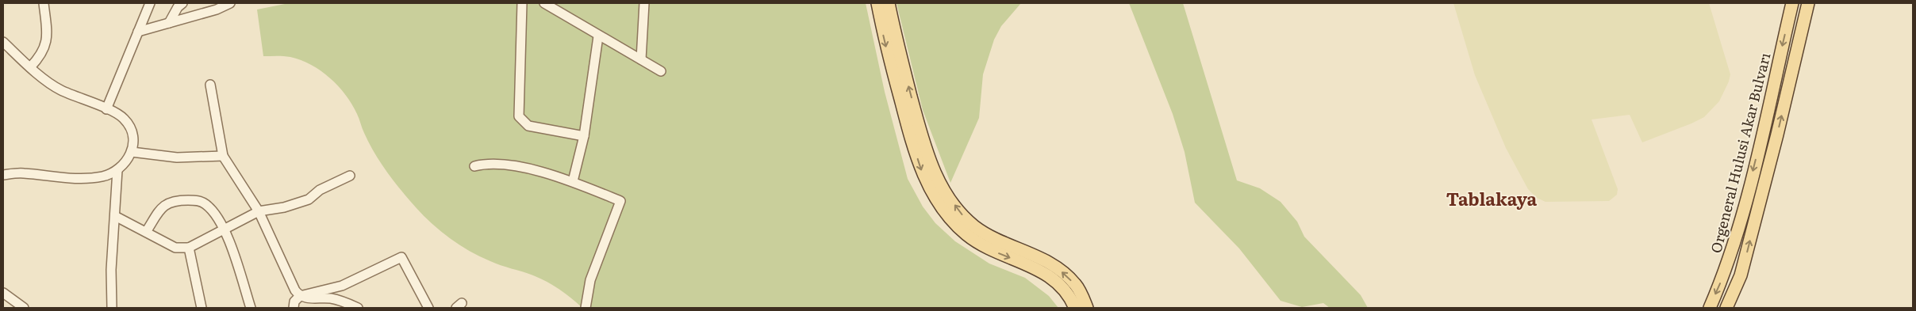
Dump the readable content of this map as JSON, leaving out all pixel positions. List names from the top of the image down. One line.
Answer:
{"streets":{"main road":["Orgeneral Hulusi Akar Bulvarı"]},"districts":["Tablakaya"]}
